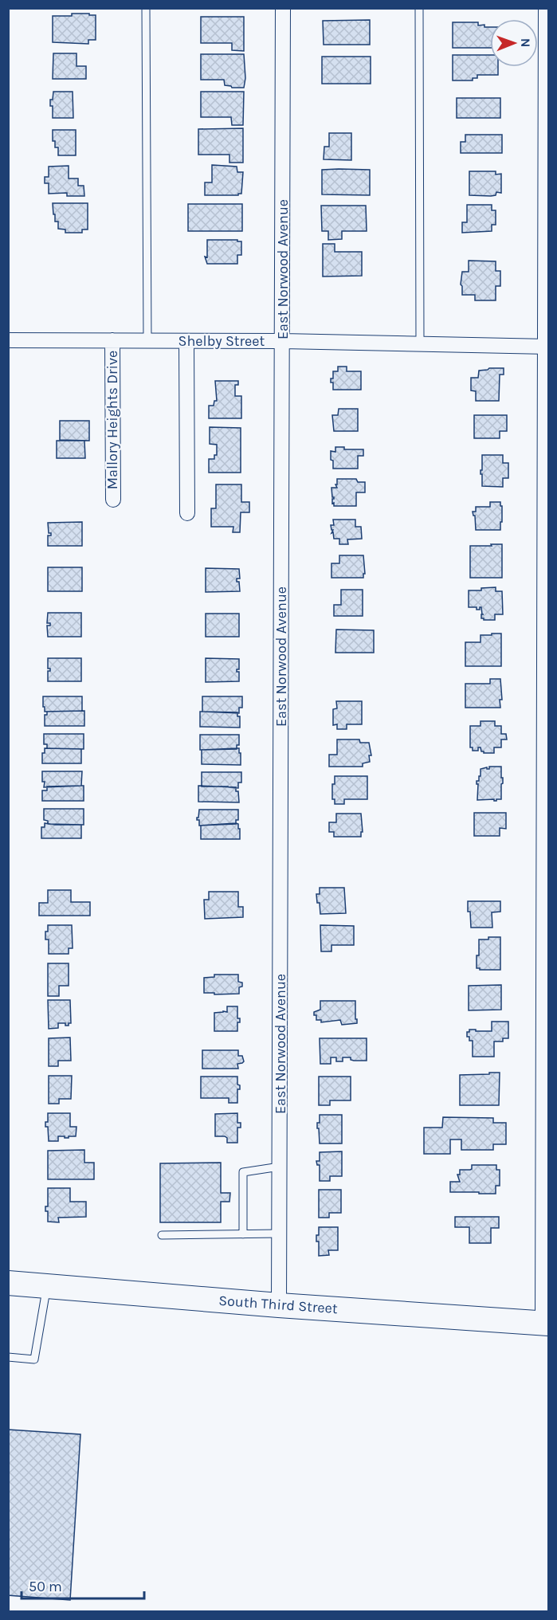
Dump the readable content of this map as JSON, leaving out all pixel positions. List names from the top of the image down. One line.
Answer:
{"streets":{"main road":["South Third Street"],"street":["East Norwood Avenue","Shelby Street","Mallory Heights Drive"]},"crossings":[["East Norwood Avenue","Shelby Street"],["East Norwood Avenue","South Third Street"],["Shelby Street","Mallory Heights Drive"]],"scale_bar":"50 m","north":"right"}
